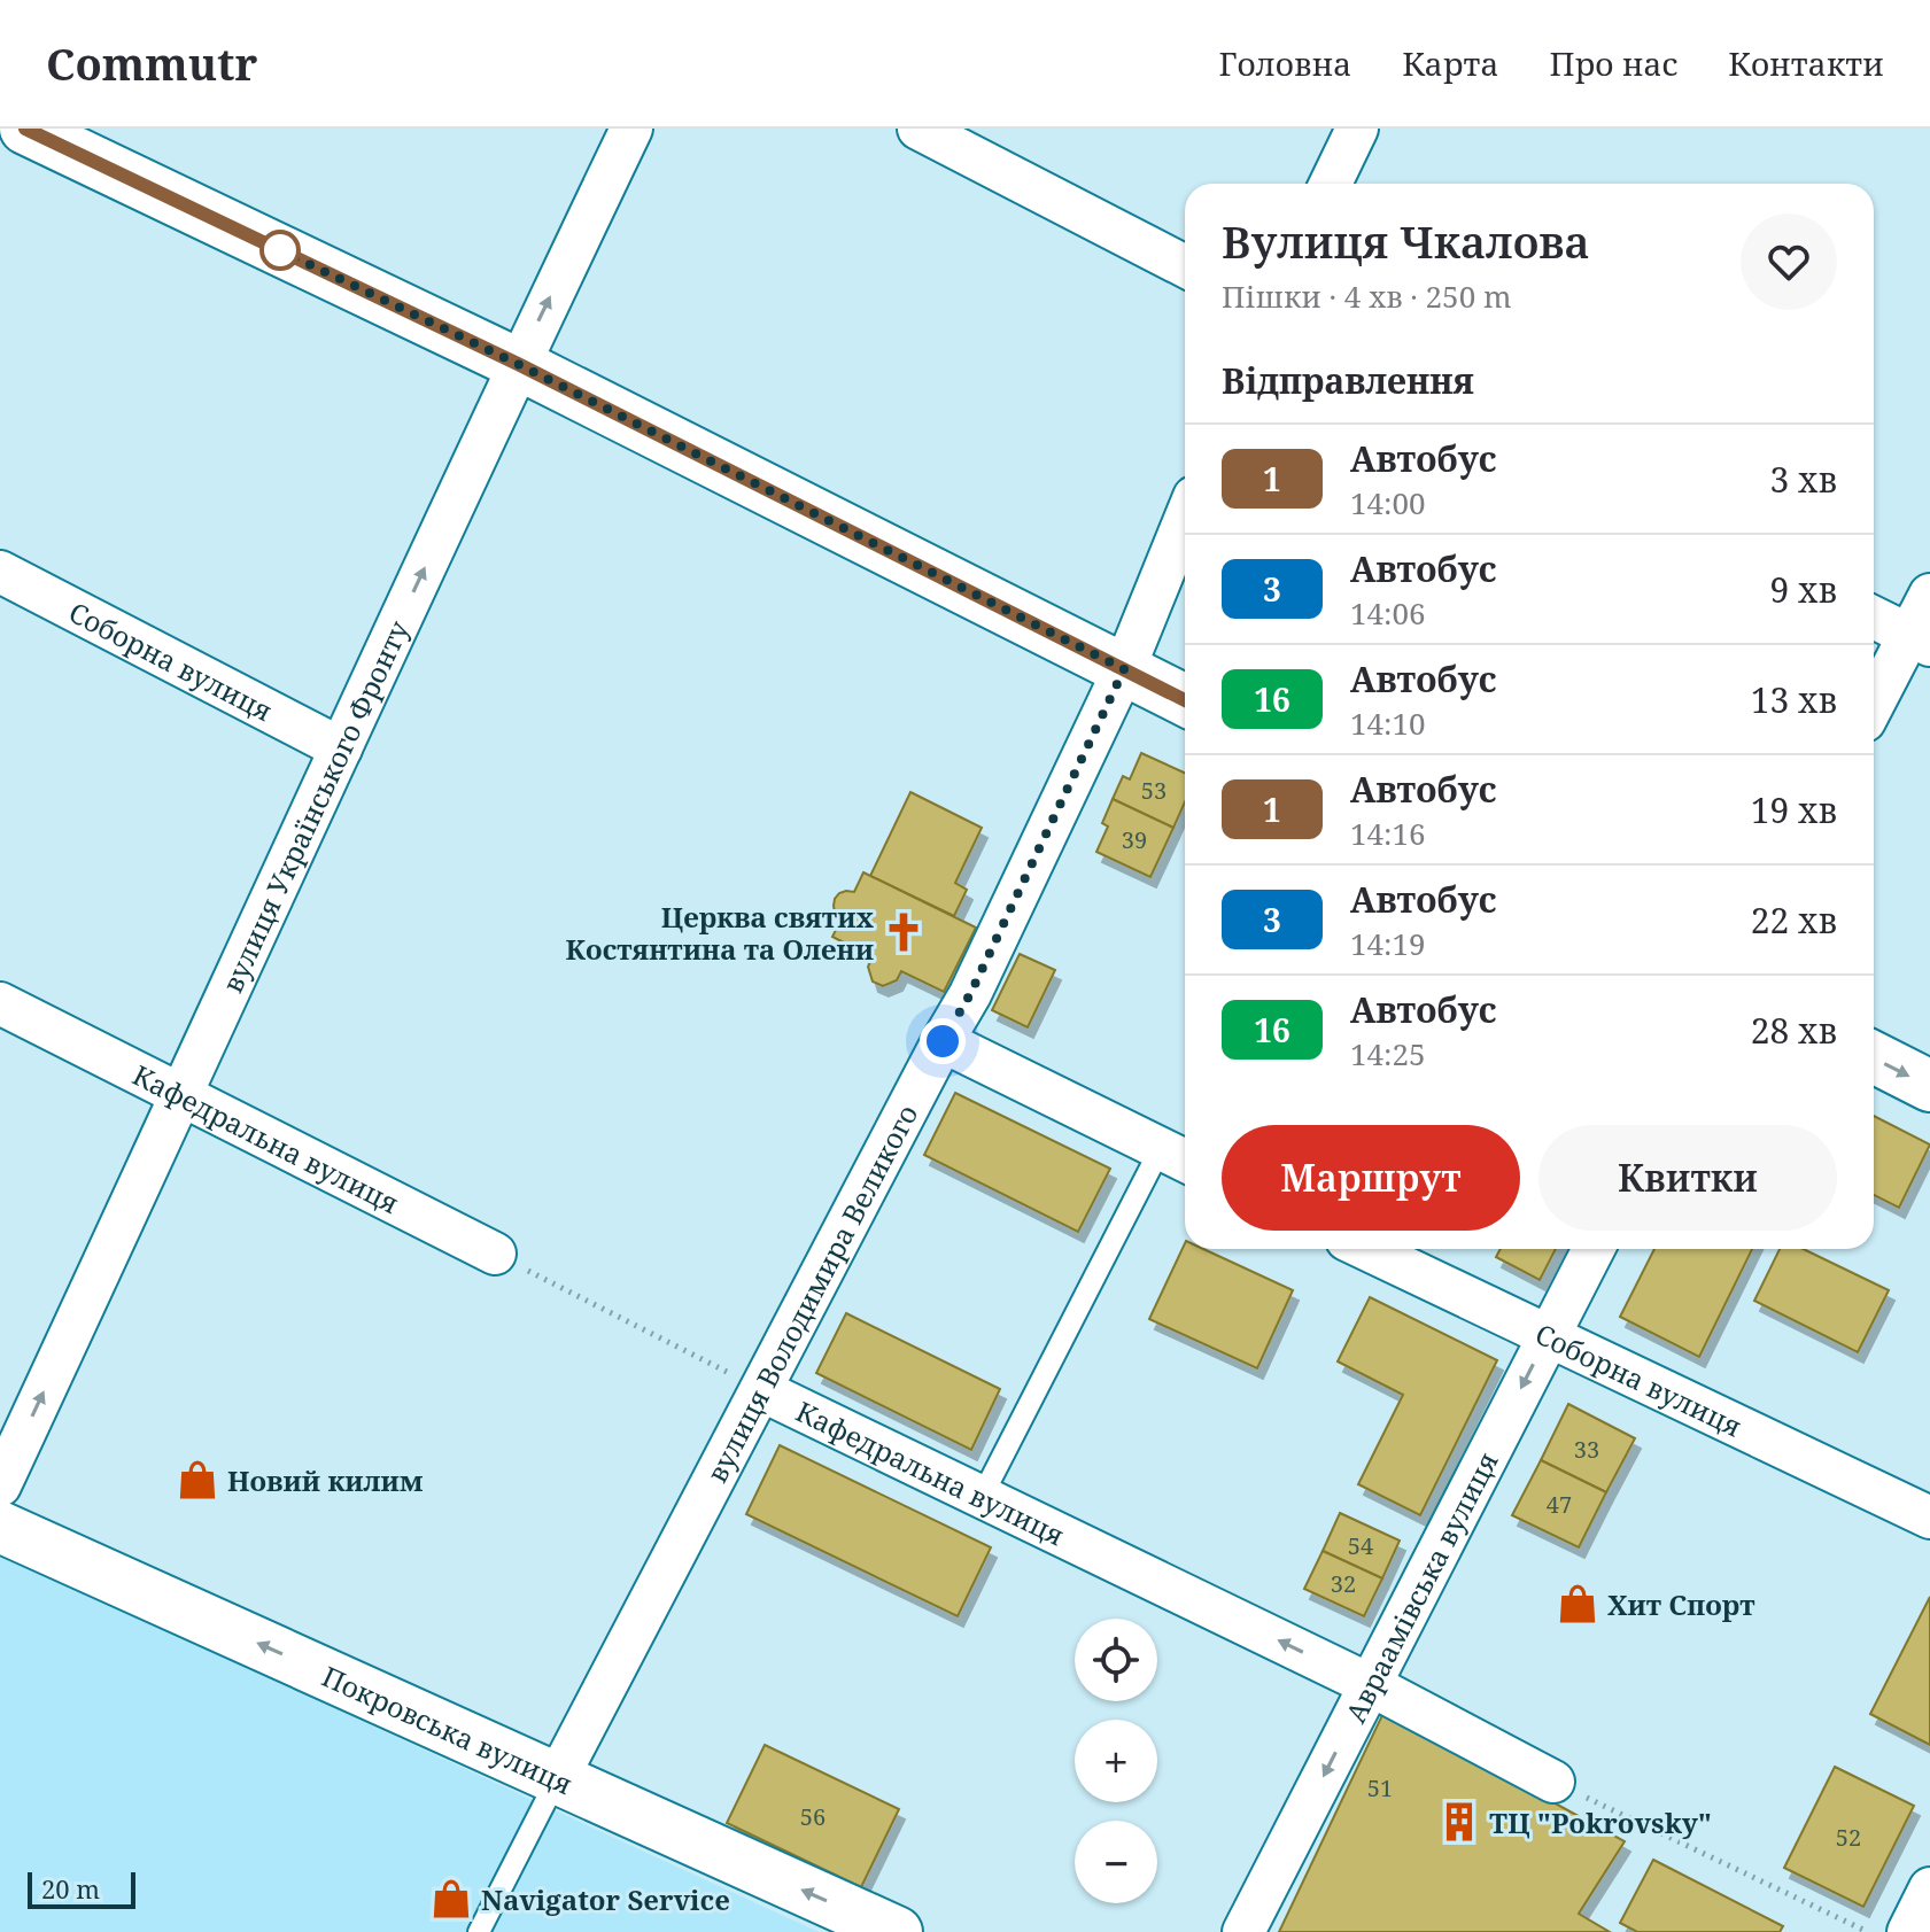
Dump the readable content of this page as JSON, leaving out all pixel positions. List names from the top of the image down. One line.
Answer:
{"streets":{"main road":["Покровська вулиця"],"street":["Соборна вулиця","вулиця Українського Фронту","Кафедральна вулиця","вулиця Володимира Великого","Авраамівська вулиця"]},"crossings":[["Соборна вулиця","вулиця Українського Фронту"],["Соборна вулиця","Авраамівська вулиця"],["вулиця Українського Фронту","Кафедральна вулиця"],["Кафедральна вулиця","вулиця Володимира Великого"],["Кафедральна вулиця","Авраамівська вулиця"],["вулиця Володимира Великого","Покровська вулиця"]],"one_way":["вулиця Українського Фронту","Авраамівська вулиця","Покровська вулиця"],"places":{"church":["Церква святих Костянтина та Олени"],"shop":["Новий килим","Хит Спорт","Navigator Service"],"building":["ТЦ \"Pokrovsky\""]},"lines":["bus line 1"],"house_numbers":["53","39","33","47","54","32","51","56","52"],"scale_bar":"20 m","page":{"header":"Commutr","nav":["Головна","Карта","Про нас","Контакти"],"heading":[["Вулиця Чкалова","Пішки · 4 хв · 250 m"],"Відправлення"],"list":[{"mark":"1","name":"Автобус","note":"14:00","value":"3 хв"},{"mark":"3","name":"Автобус","note":"14:06","value":"9 хв"},{"mark":"16","name":"Автобус","note":"14:10","value":"13 хв"},{"mark":"1","name":"Автобус","note":"14:16","value":"19 хв"},{"mark":"3","name":"Автобус","note":"14:19","value":"22 хв"},{"mark":"16","name":"Автобус","note":"14:25","value":"28 хв"}],"buttons":["Маршрут","Квитки"],"map_buttons":["+","−"],"scale":"20 m"}}
